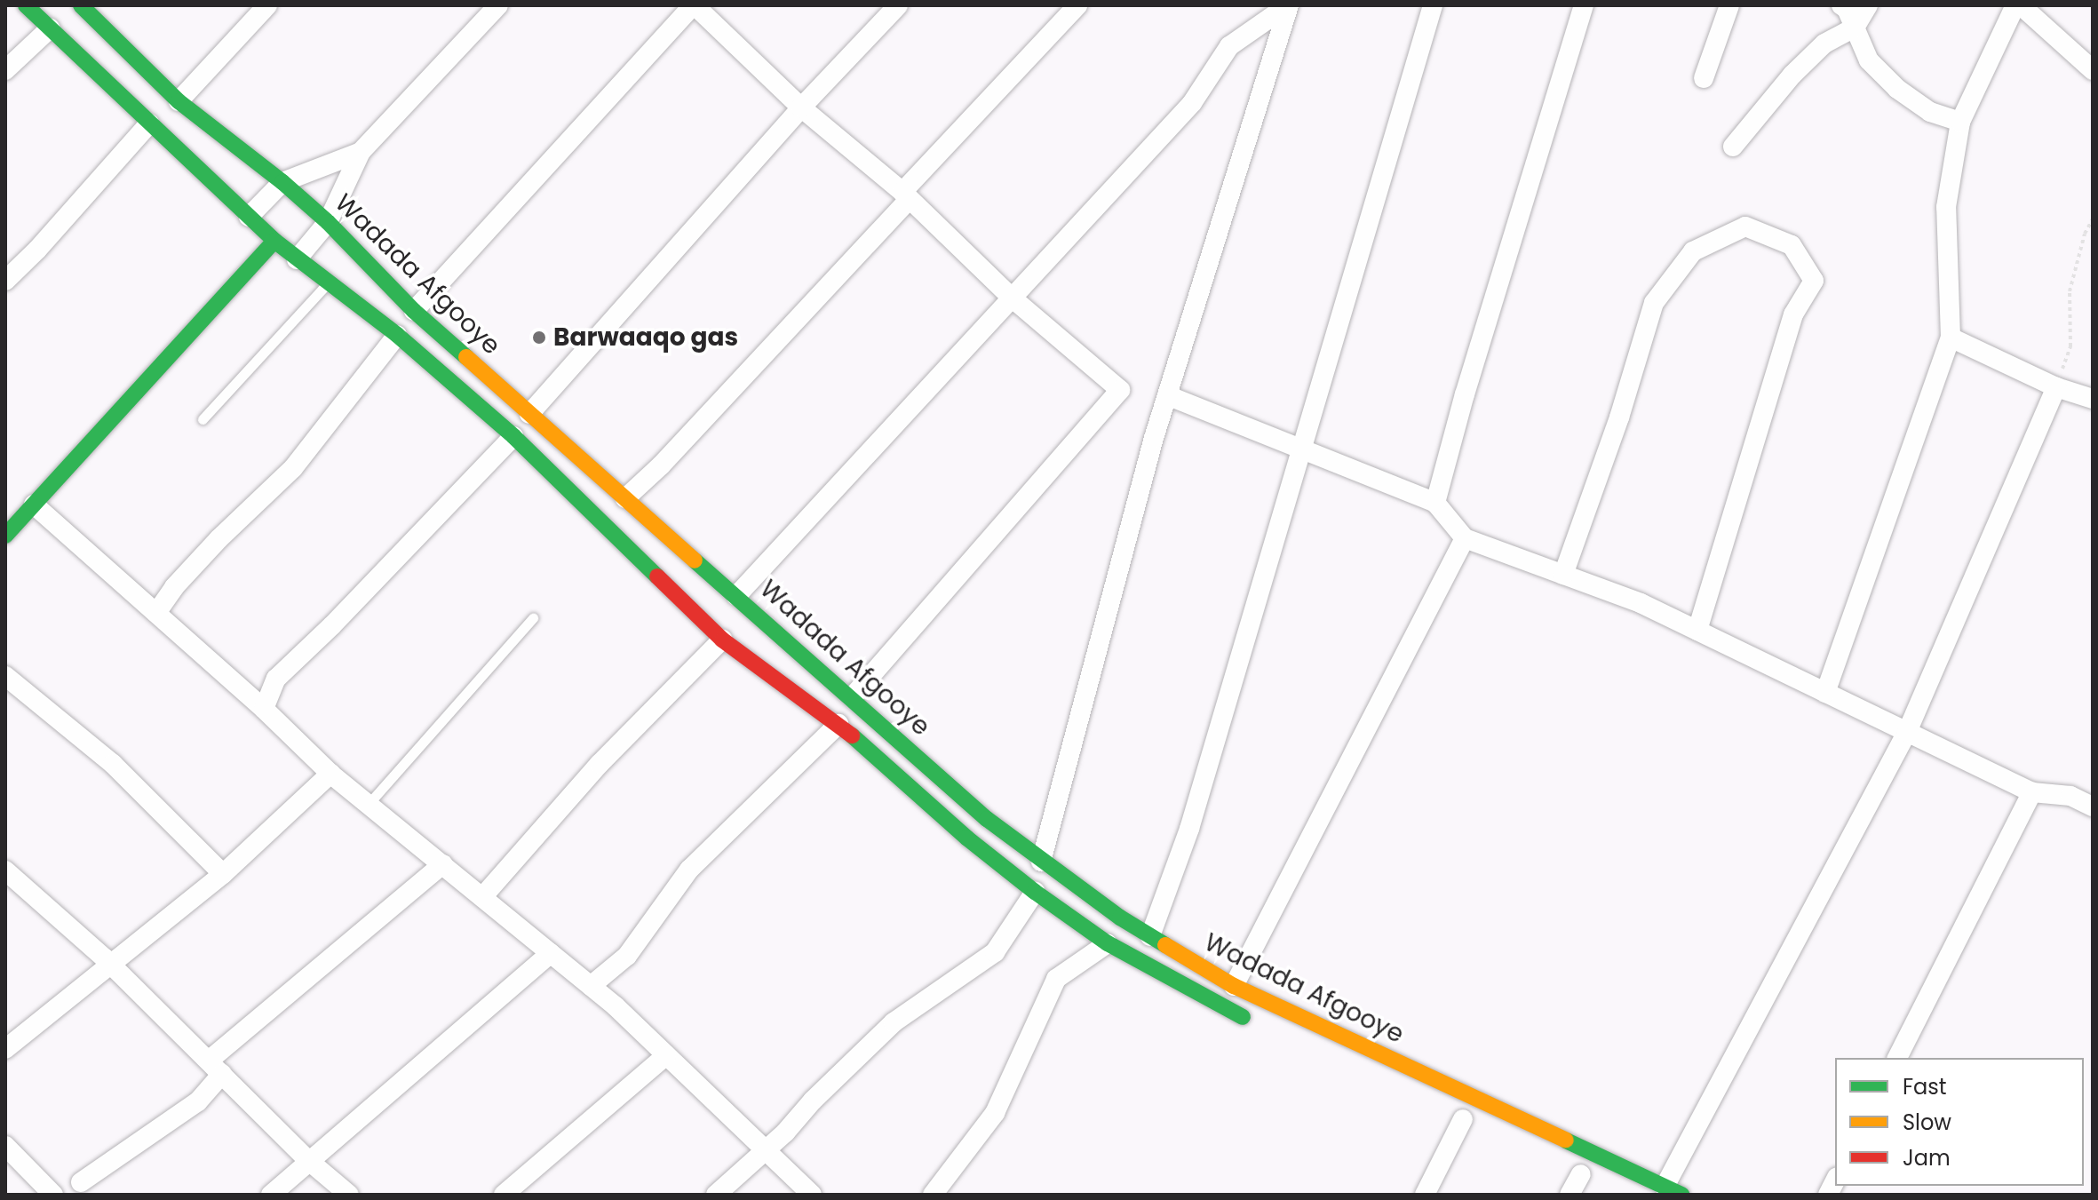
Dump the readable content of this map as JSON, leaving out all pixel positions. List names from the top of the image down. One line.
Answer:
{"streets":{"main road":["Wadada Afgooye"]},"places":["Barwaaqo gas"],"legend":["Fast","Slow","Jam"]}
